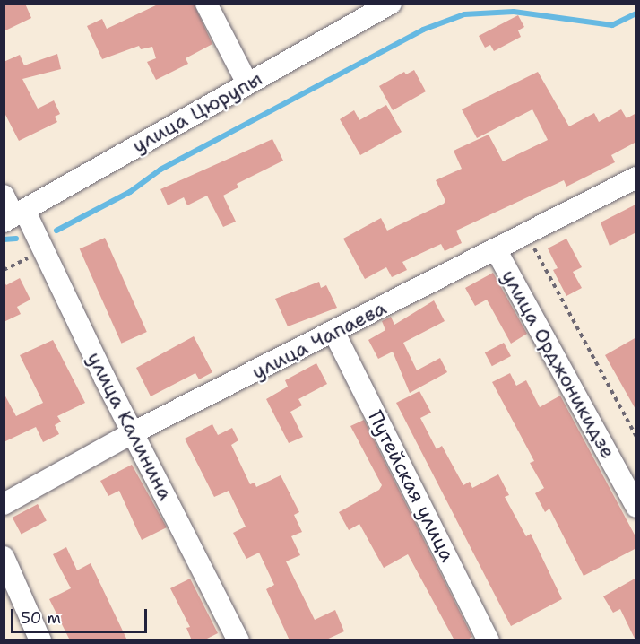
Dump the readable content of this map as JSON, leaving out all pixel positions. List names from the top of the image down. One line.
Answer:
{"streets":{"street":["улица Цюрупы","улица Чапаева","улица Орджоникидзе","улица Калинина","Путейская улица"]},"crossings":[["улица Цюрупы","улица Калинина"],["улица Чапаева","улица Орджоникидзе"],["улица Чапаева","улица Калинина"],["улица Чапаева","Путейская улица"]],"scale_bar":"50 m"}
